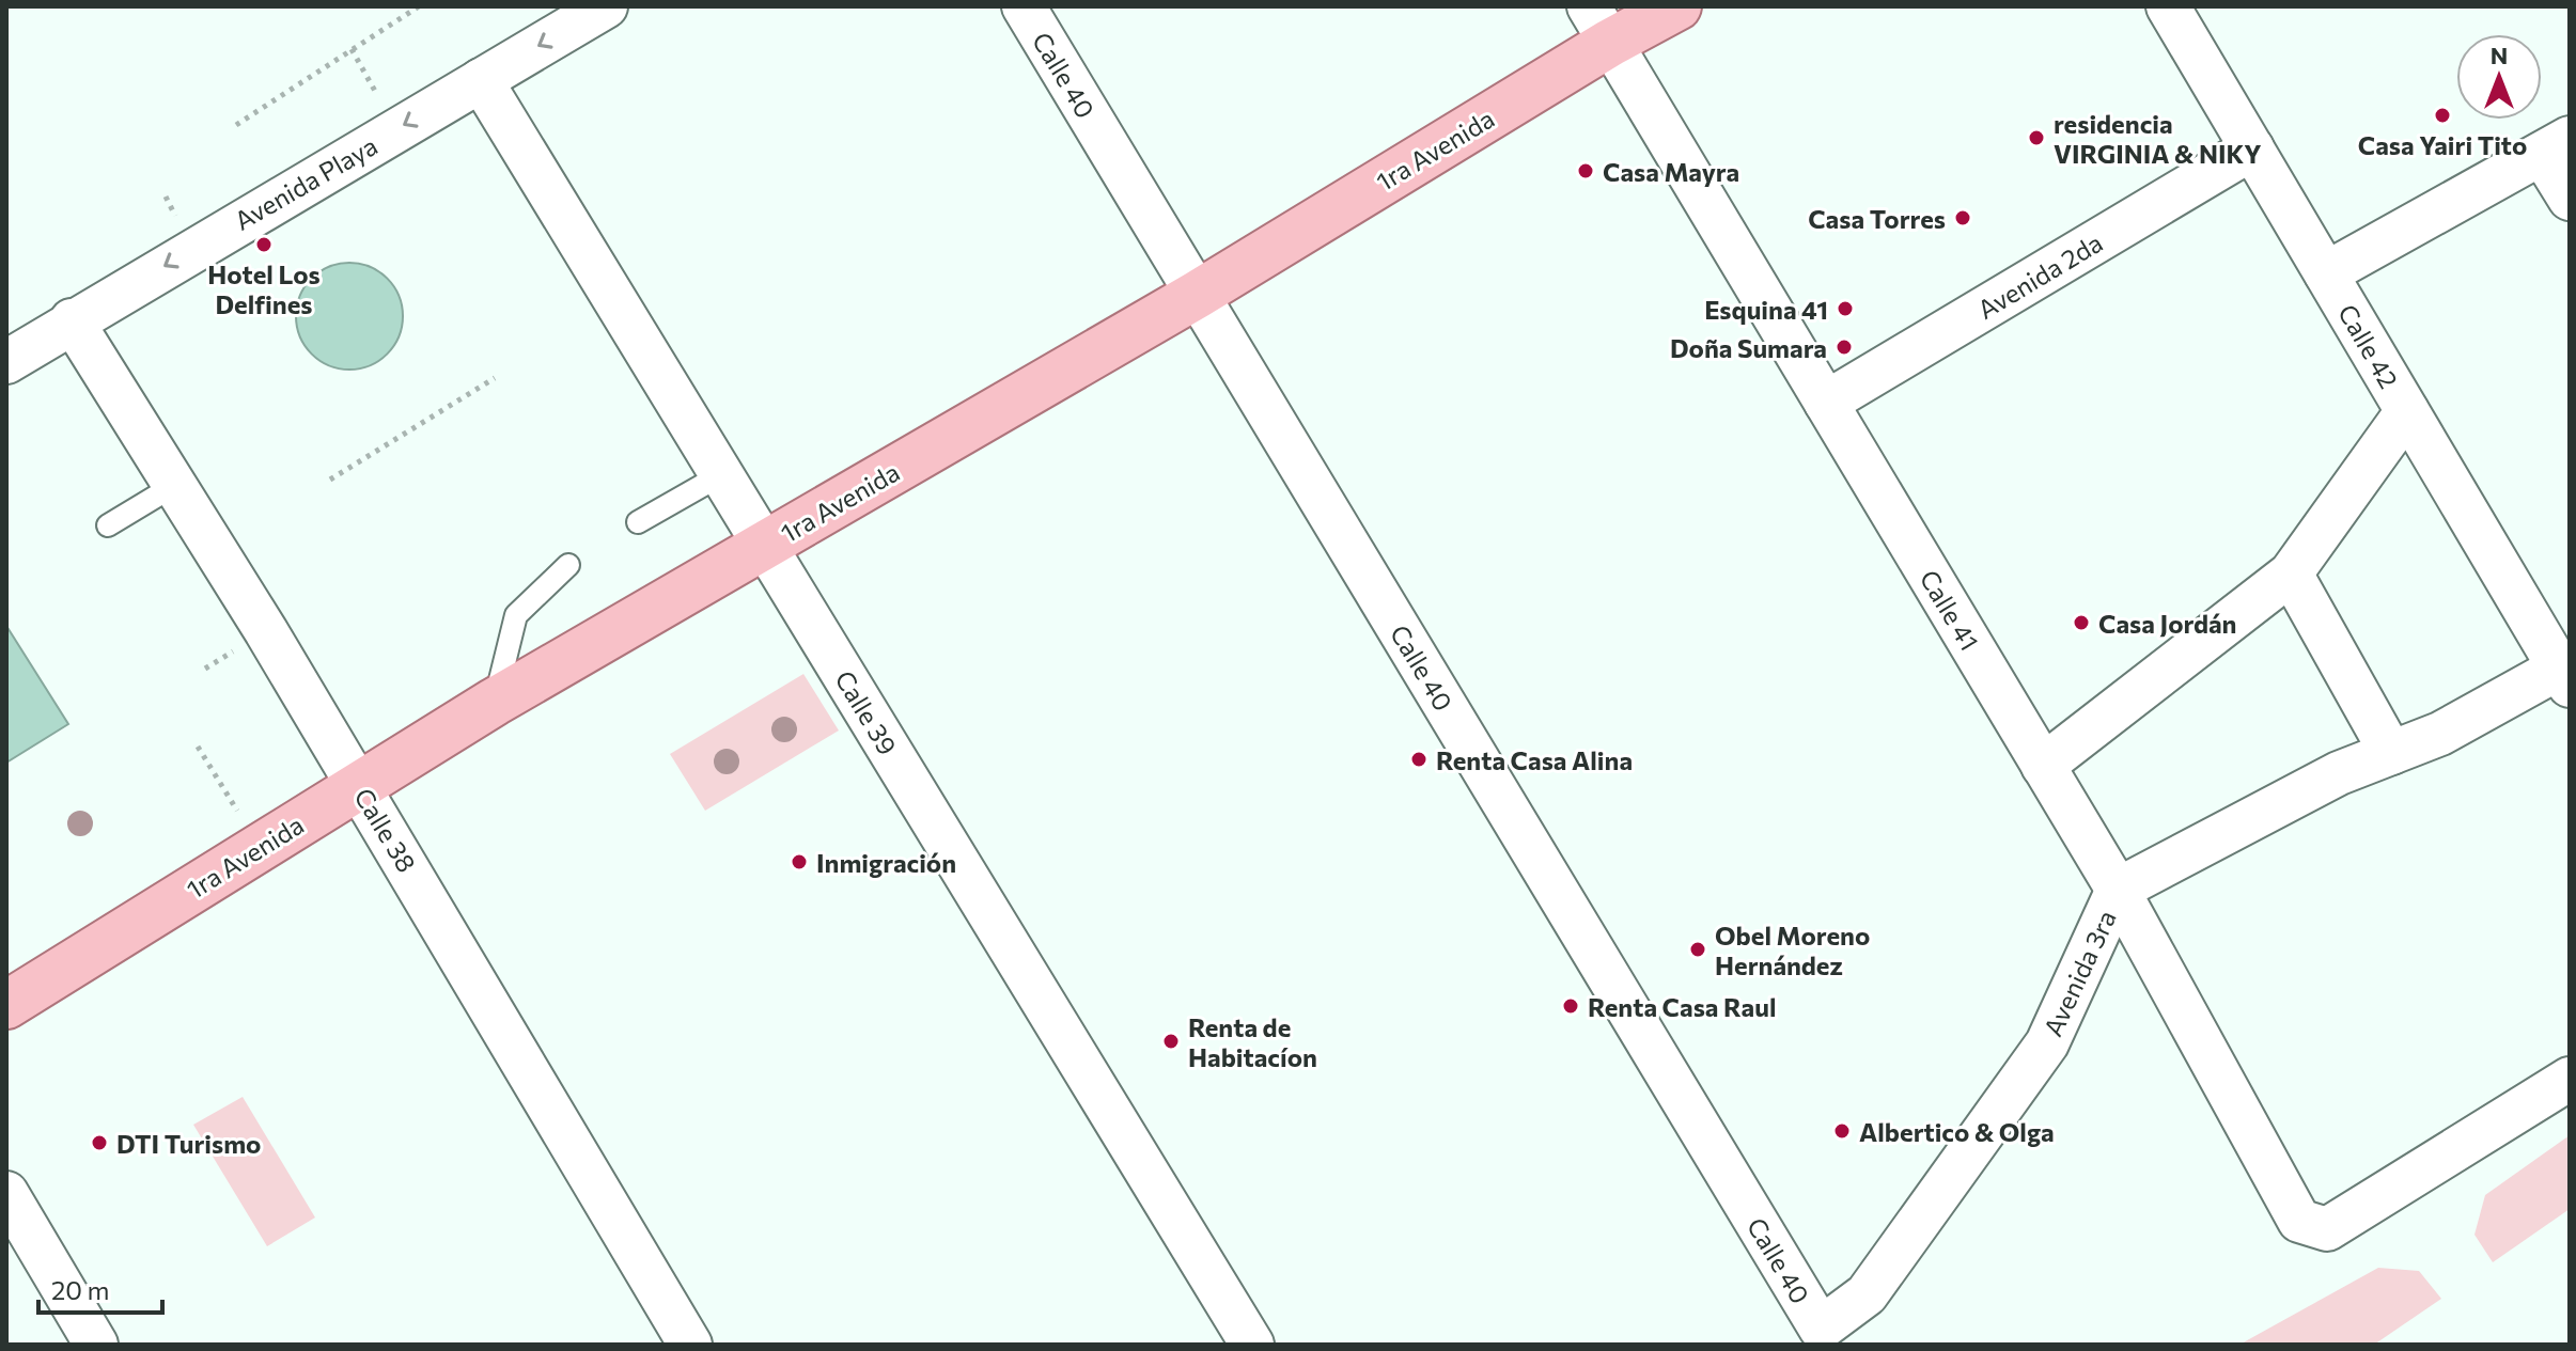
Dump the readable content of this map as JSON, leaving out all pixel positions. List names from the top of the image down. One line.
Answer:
{"streets":{"main road":["1ra Avenida"],"street":["Calle 40","Avenida Playa","Avenida 2da","Calle 42","Calle 41","Calle 39","Calle 38","Avenida 3ra"]},"crossings":[["Calle 40","1ra Avenida"],["Calle 40","Avenida 3ra"],["1ra Avenida","Calle 41"],["1ra Avenida","Calle 39"],["1ra Avenida","Calle 38"],["Avenida Playa","Calle 39"],["Avenida Playa","Calle 38"],["Avenida 2da","Calle 42"],["Avenida 2da","Calle 41"],["Calle 42","Avenida 3ra"],["Calle 41","Avenida 3ra"]],"one_way":["Avenida Playa"],"places":["Casa Yairi Tito","residencia VIRGINIA & NIKY","Casa Mayra","Casa Torres","Hotel Los Delfines","Esquina 41","Doña Sumara","Casa Jordán","Renta Casa Alina","Inmigración","Obel Moreno Hernández","Renta Casa Raul","Renta de Habitacíon","Albertico & Olga","DTI Turismo"],"scale_bar":"20 m","north":"top"}
